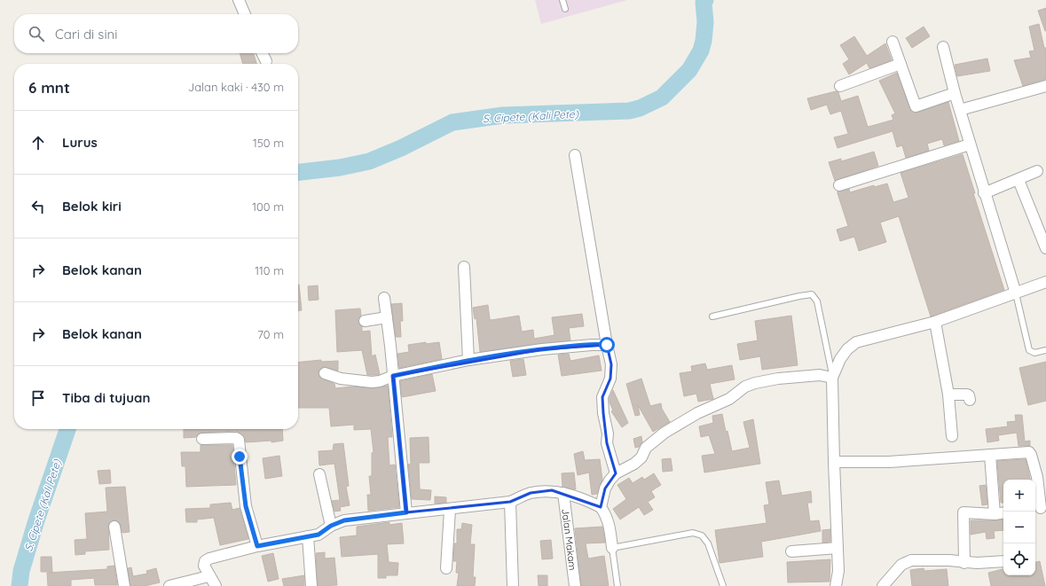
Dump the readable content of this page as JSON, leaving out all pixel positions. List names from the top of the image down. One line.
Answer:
{"streets":{"street":["Jalan Makam"]},"water":["S. Cipete (Kali Pete)"],"page":{"search":"Cari di sini","heading":["6 mnt","Jalan kaki · 430 m"],"list":[["Lurus","150 m"],["Belok kiri","100 m"],["Belok kanan","110 m"],["Belok kanan","70 m"],"Tiba di tujuan"],"map_buttons":["+","−"]}}
